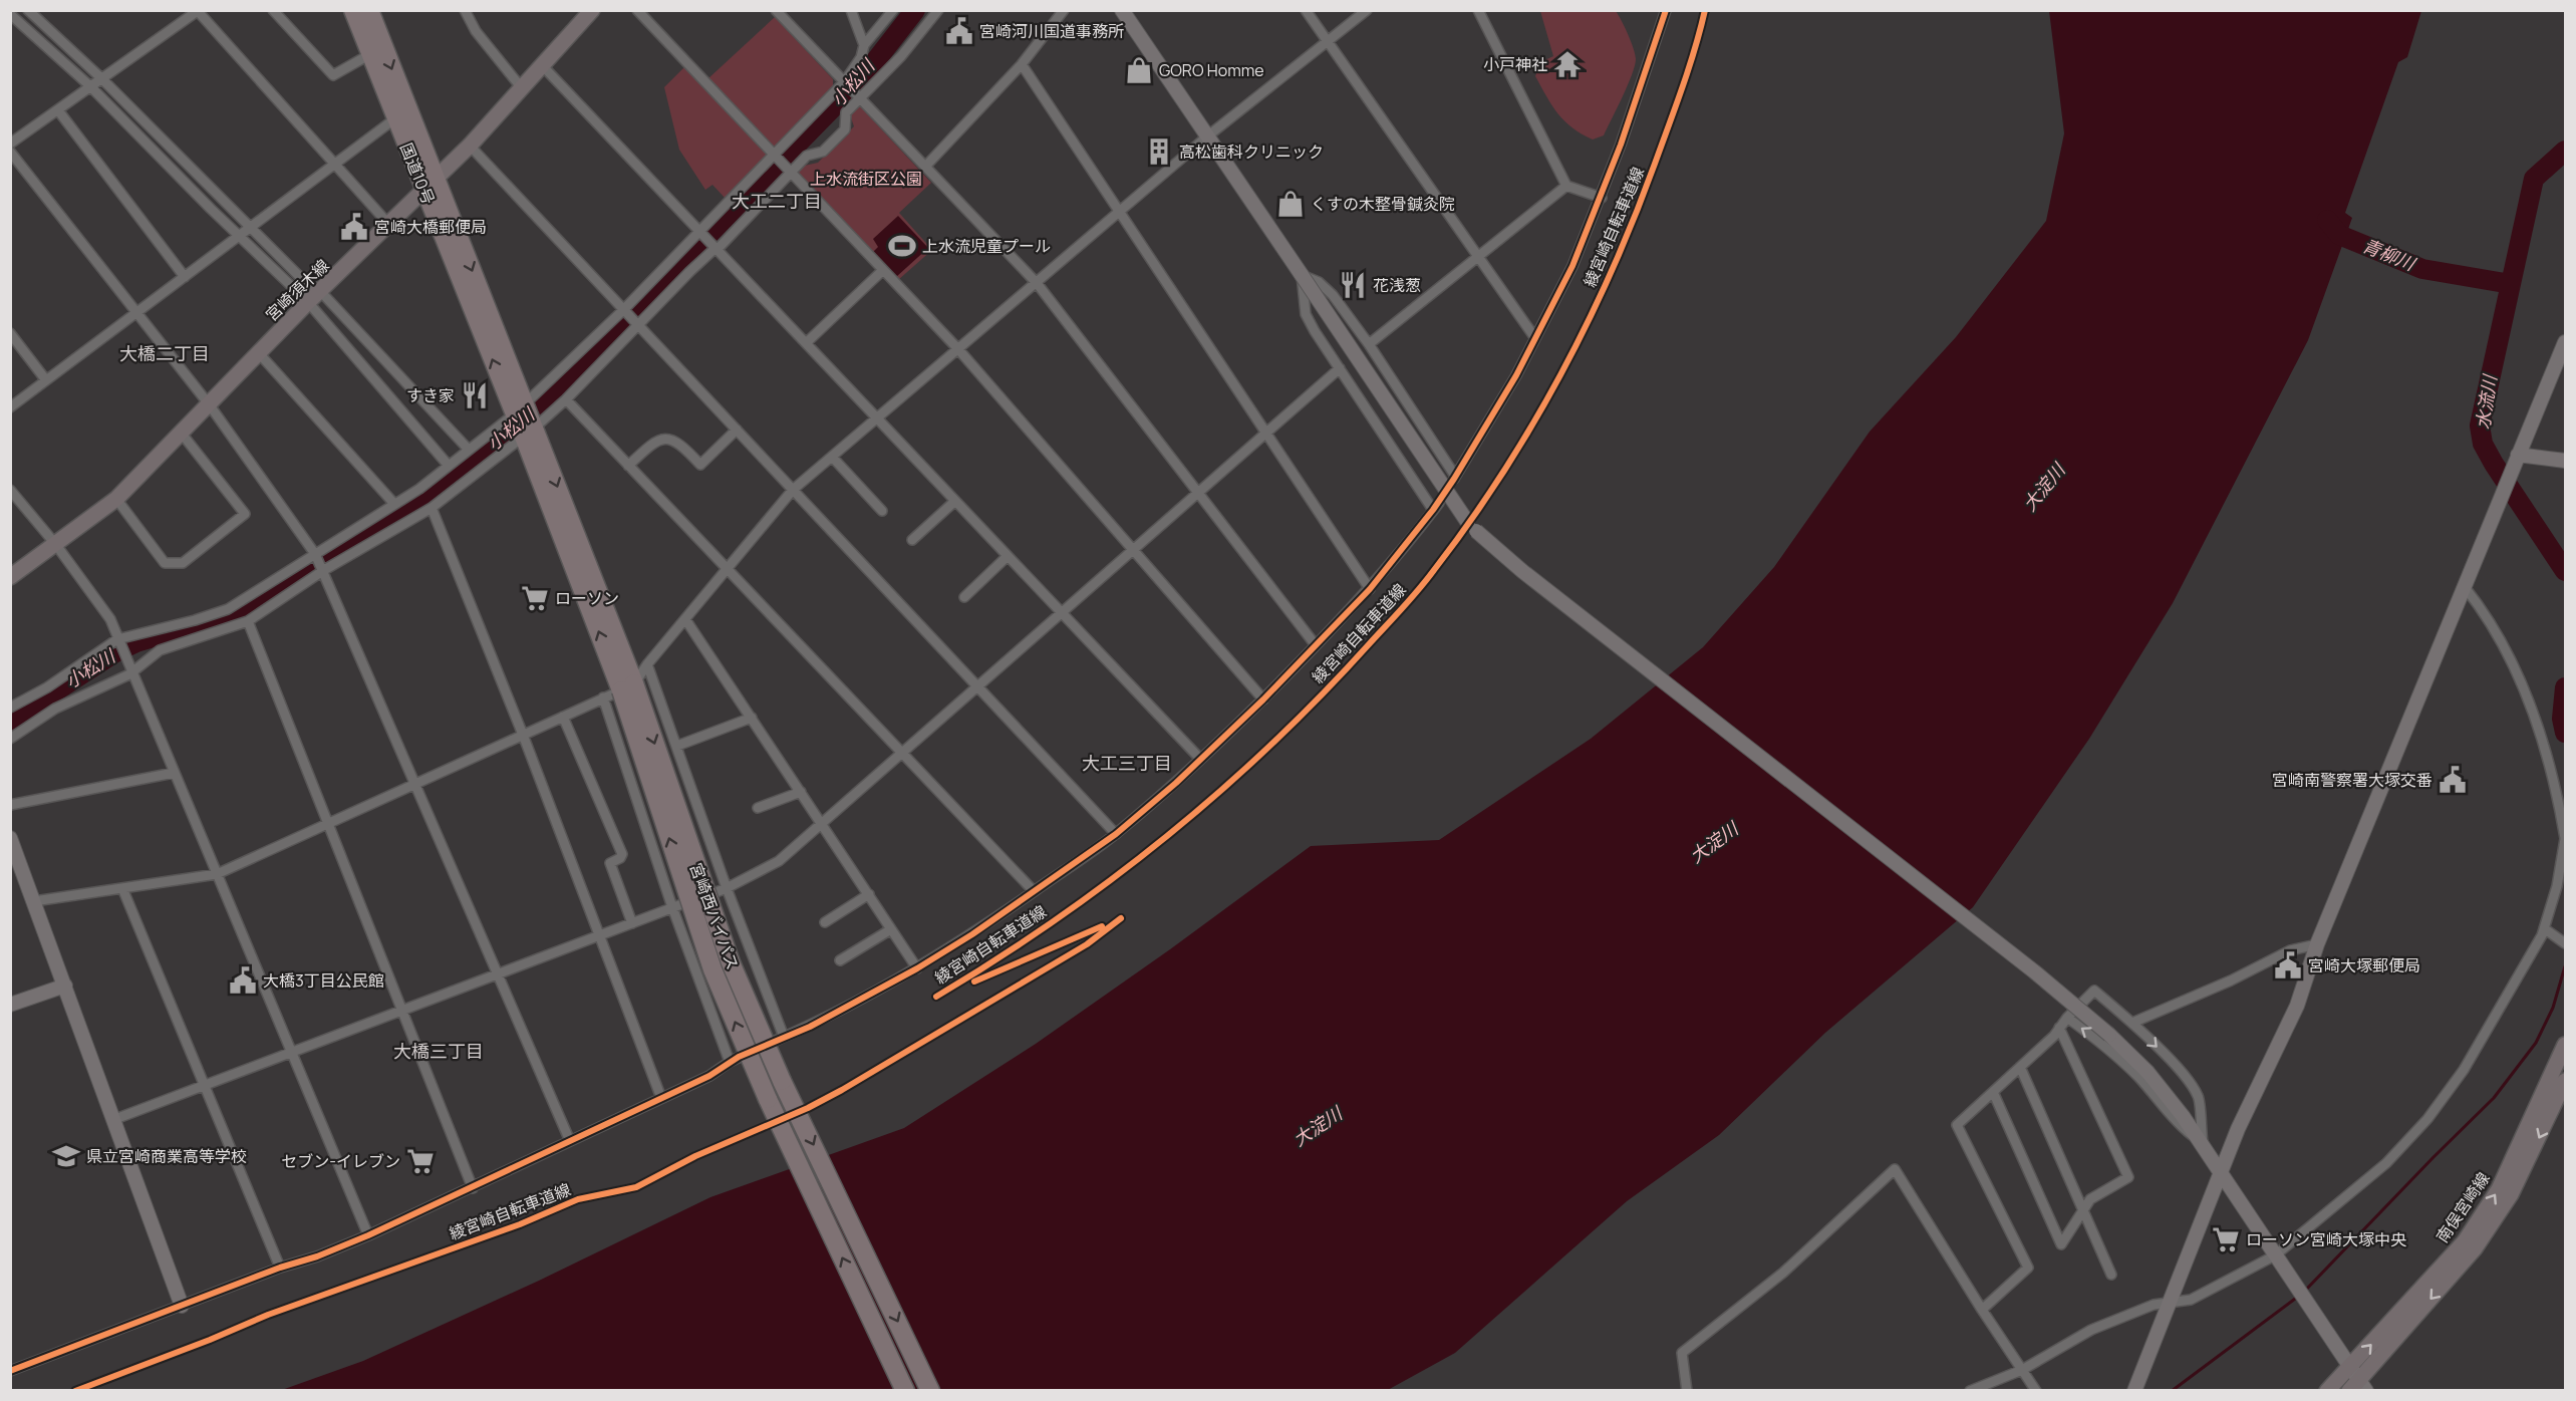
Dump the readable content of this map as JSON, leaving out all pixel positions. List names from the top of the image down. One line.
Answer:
{"streets":{"highway":["国道10号","宮崎西バイパス"],"main road":["宮崎須木線","南俣宮崎線"],"cycle path":["綾宮崎自転車道線"]},"crossings":[["国道10号","宮崎須木線"],["国道10号","宮崎西バイパス"]],"districts":["大工二丁目","大橋二丁目","大工三丁目","大橋三丁目"],"water":["小松川","青柳川","水流川","大淀川"],"parks":["上水流街区公園"],"places":{"public building":["宮崎河川国道事務所","宮崎大橋郵便局","宮崎南警察署大塚交番","宮崎大塚郵便局","大橋3丁目公民館"],"temple":["小戸神社"],"shop":["GORO Homme","くすの木整骨鍼灸院"],"building":["高松歯科クリニック"],"sports":["上水流児童プール"],"restaurant":["花浅葱","すき家"],"supermarket":["ローソン","セブン-イレブン","ローソン宮崎大塚中央"],"school or university":["県立宮崎商業高等学校"]}}
